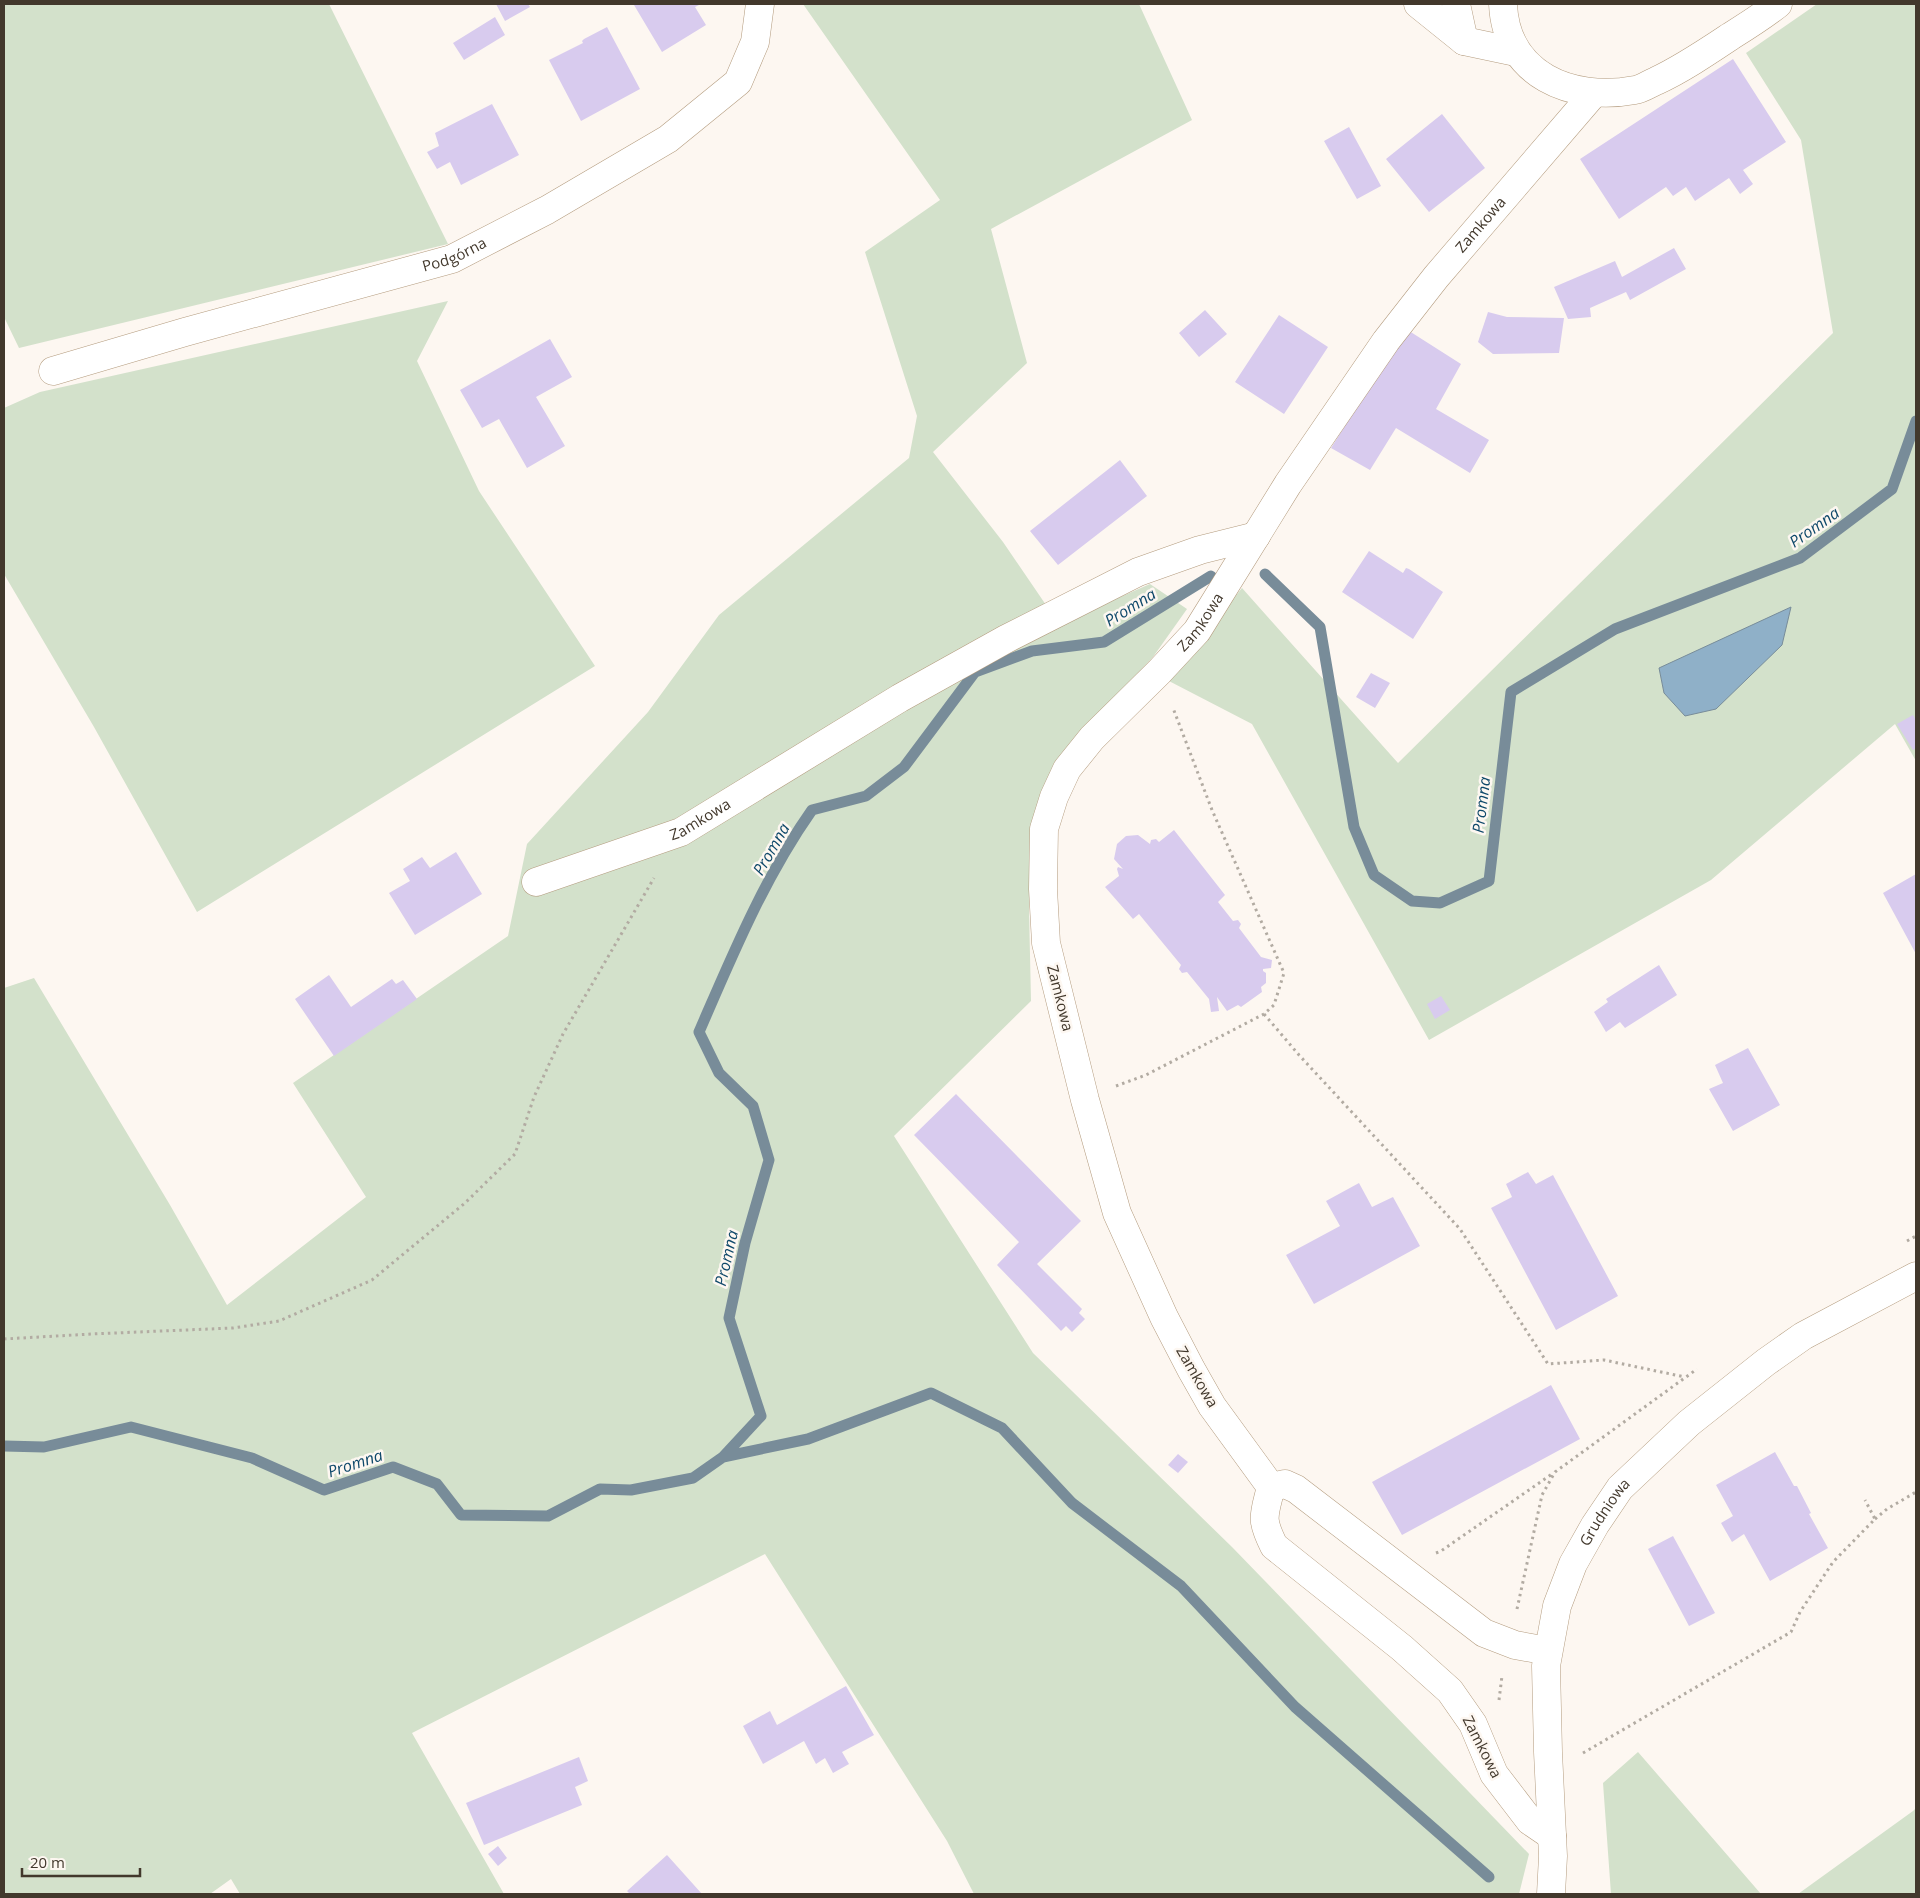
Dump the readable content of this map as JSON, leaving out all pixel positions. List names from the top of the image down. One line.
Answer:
{"streets":{"street":["Zamkowa","Podgórna","Grudniowa"]},"crossings":[["Zamkowa","Grudniowa"]],"water":["Promna"],"scale_bar":"20 m"}
